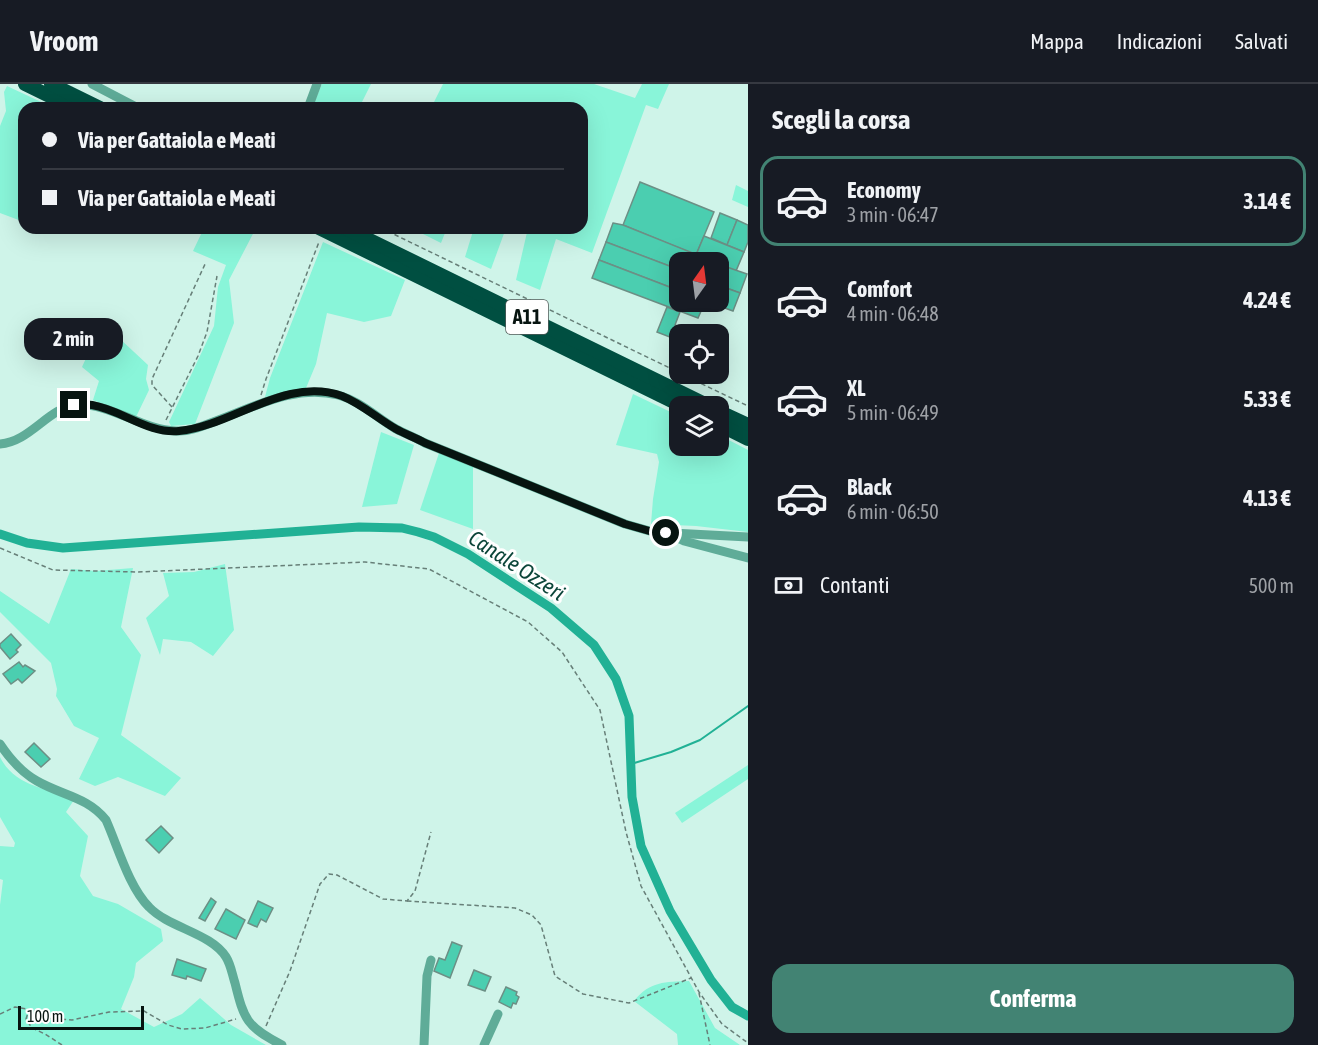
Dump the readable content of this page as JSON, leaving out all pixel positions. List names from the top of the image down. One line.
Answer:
{"streets":{"highway":["A11"]},"water":["Canale Ozzeri"],"scale_bar":"100 m","north":"top","page":{"header":"Vroom","nav":["Mappa","Indicazioni","Salvati"],"heading":"Scegli la corsa","banner":["Via per Gattaiola e Meati","Via per Gattaiola e Meati"],"list":[{"name":"Economy","note":"3 min · 06:47","value":"3.14 €"},{"name":"Comfort","note":"4 min · 06:48","value":"4.24 €"},{"name":"XL","note":"5 min · 06:49","value":"5.33 €"},{"name":"Black","note":"6 min · 06:50","value":"4.13 €"}],"bubble":"2 min","pay":["Contanti","500 m"],"buttons":"Conferma","scale":"100 m"}}
